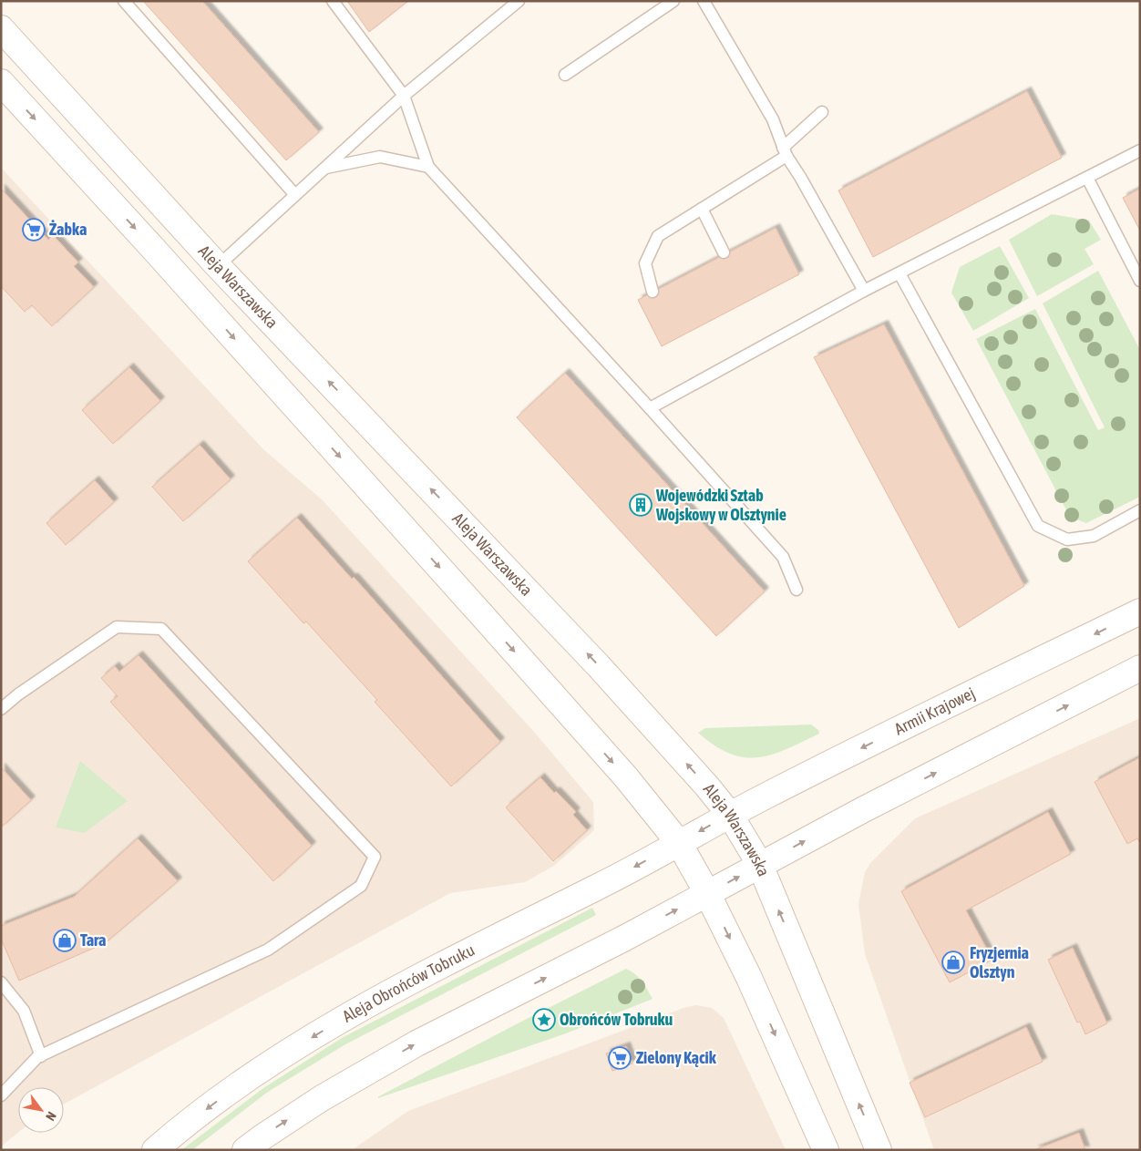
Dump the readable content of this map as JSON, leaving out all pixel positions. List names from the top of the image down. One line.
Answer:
{"streets":{"main road":["Aleja Warszawska","Armii Krajowej","Aleja Obrońców Tobruku"]},"crossings":[["Aleja Warszawska","Armii Krajowej"],["Armii Krajowej","Aleja Obrońców Tobruku"]],"places":{"supermarket":["Żabka","Zielony Kącik"],"building":["Wojewódzki Sztab Wojskowy w Olsztynie"],"shop":["Tara","Fryzjernia Olsztyn"],"place":["Obrońców Tobruku"]},"north":"bottom right"}
